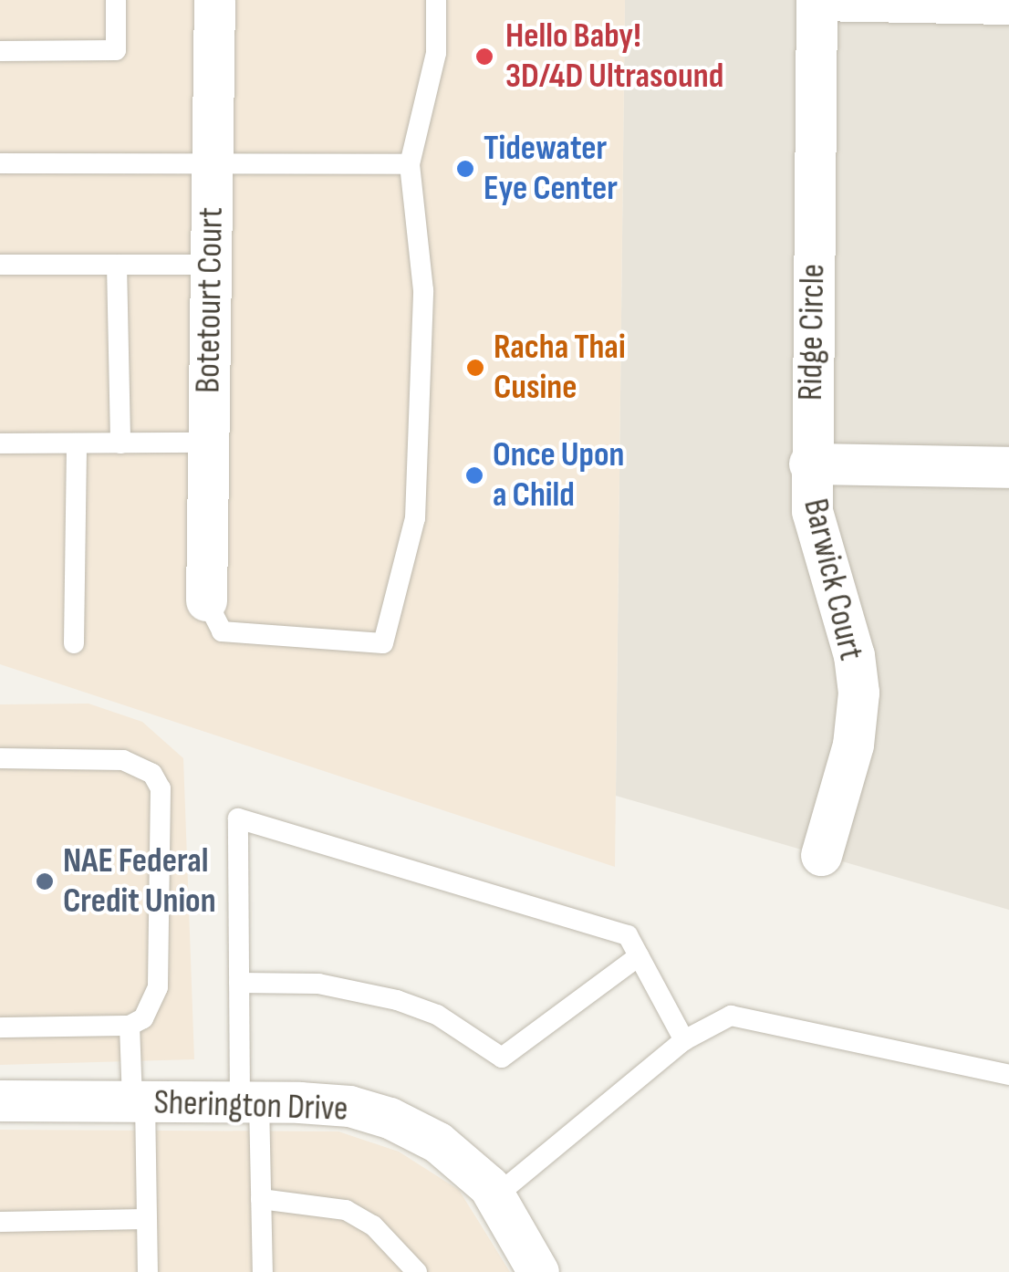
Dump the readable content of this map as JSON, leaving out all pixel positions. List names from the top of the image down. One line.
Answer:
{"streets":{"street":["Botetourt Court","Ridge Circle","Barwick Court","Sherington Drive"]},"crossings":[["Ridge Circle","Barwick Court"]],"places":["Hello Baby! 3D/4D Ultrasound","Tidewater Eye Center","Racha Thai Cusine","Once Upon a Child","NAE Federal Credit Union"]}
